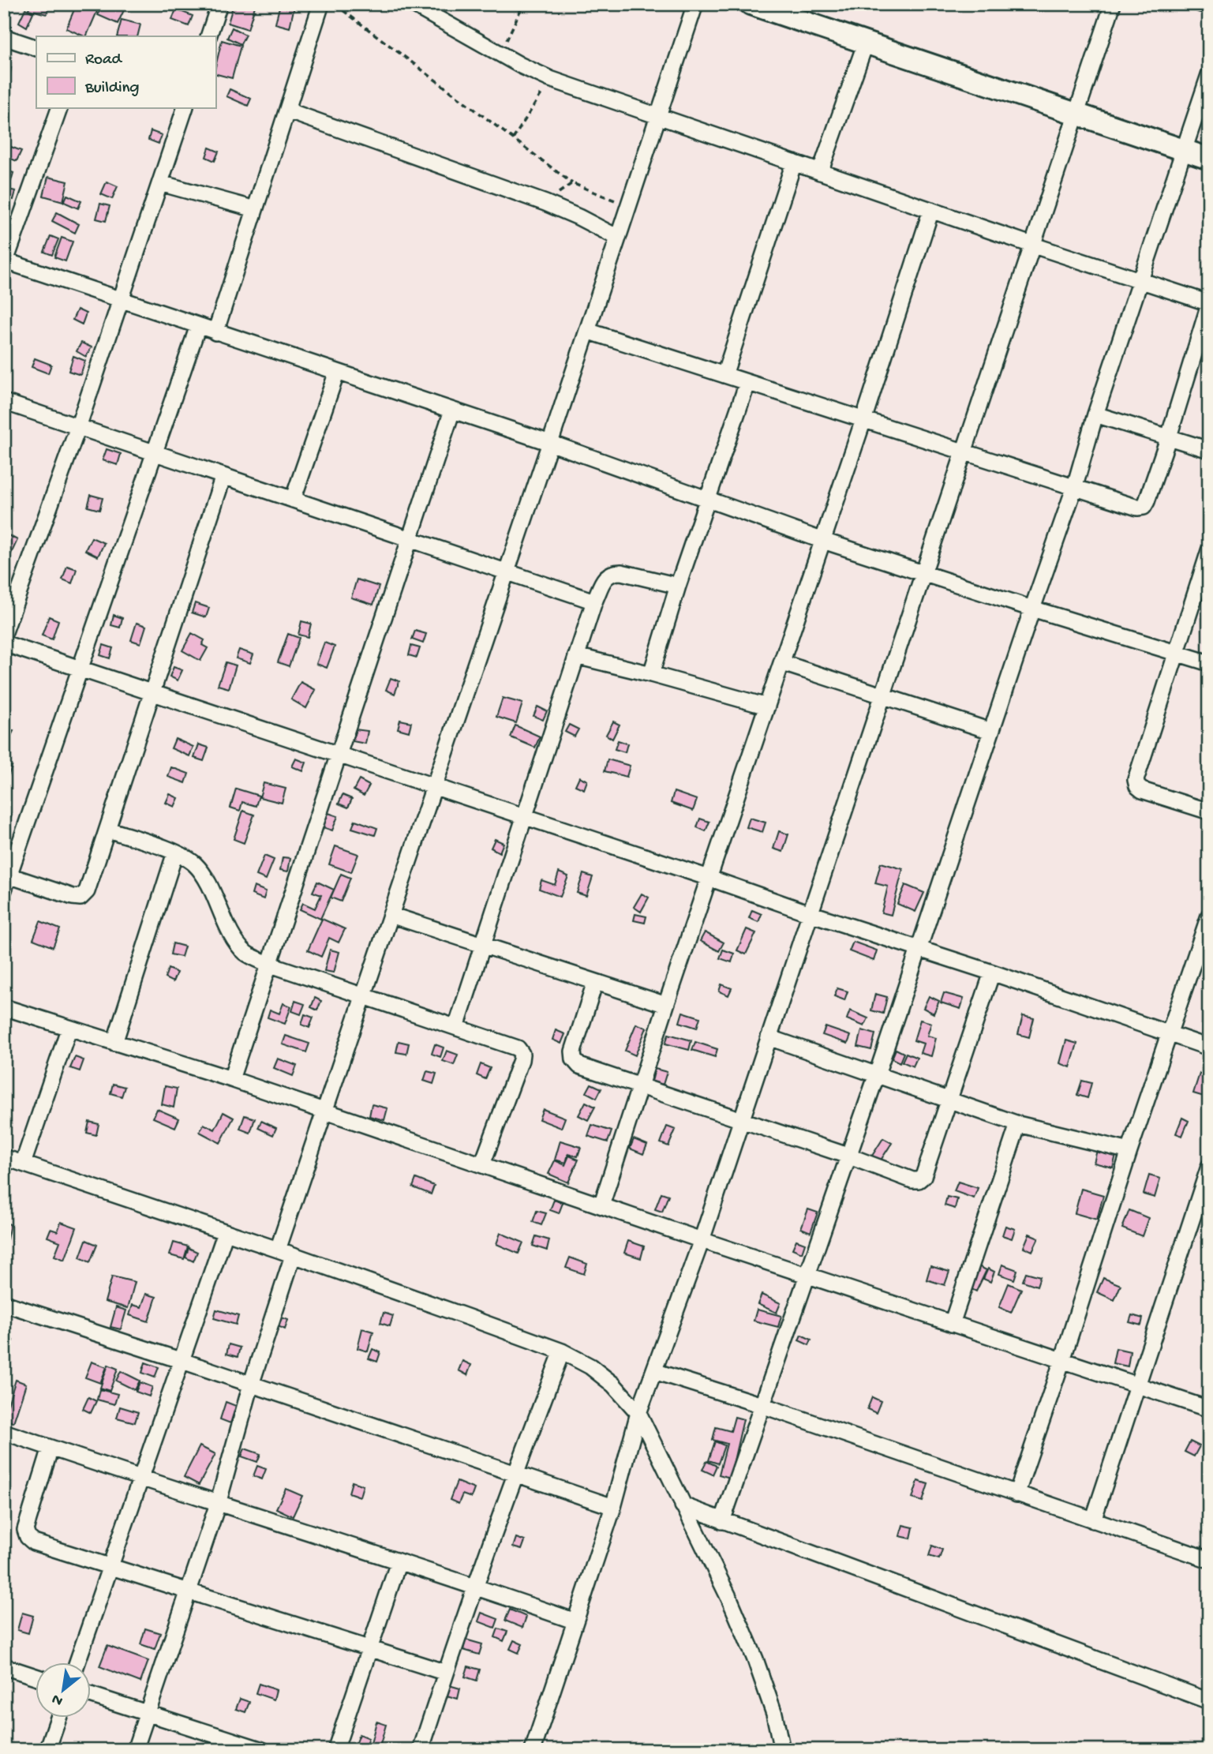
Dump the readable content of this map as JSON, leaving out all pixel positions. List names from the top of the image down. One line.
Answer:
{"legend":["Road","Building"],"north":"bottom left"}
